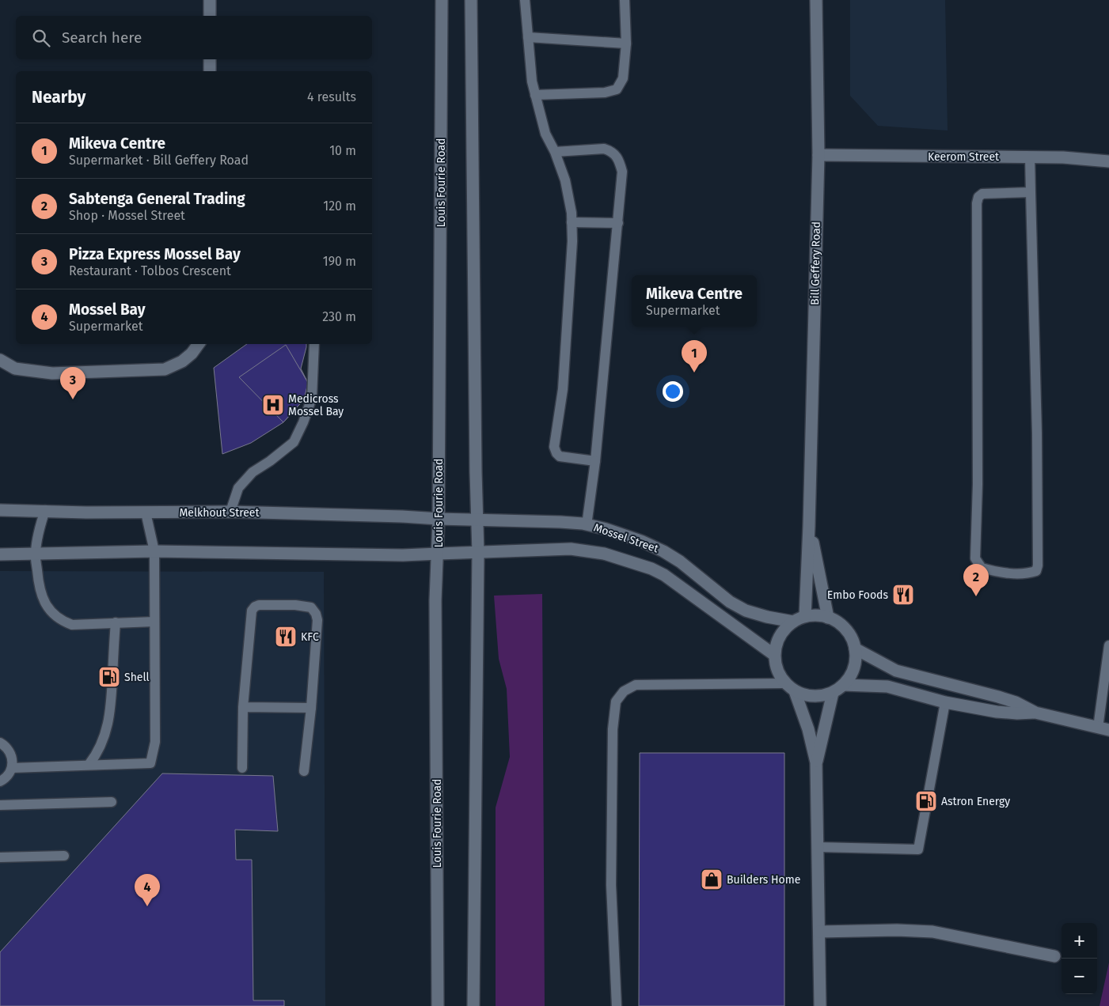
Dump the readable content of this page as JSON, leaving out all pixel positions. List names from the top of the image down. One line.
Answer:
{"streets":{"street":["Keerom Street","Louis Fourie Road","Bill Geffery Road","Melkhout Street","Mossel Street"]},"crossings":[["Keerom Street","Bill Geffery Road"],["Louis Fourie Road","Melkhout Street"],["Louis Fourie Road","Mossel Street"],["Bill Geffery Road","Mossel Street"],["Melkhout Street","Mossel Street"]],"places":{"hospital":["Medicross Mossel Bay"],"restaurant":["Embo Foods","KFC"],"fuel station":["Shell","Astron Energy"],"shop":["Builders Home"]},"page":{"search":"Search here","heading":["Nearby","4 results"],"list":[{"mark":"1","name":"Mikeva Centre","note":"Supermarket · Bill Geffery Road","value":"10 m"},{"mark":"2","name":"Sabtenga General Trading","note":"Shop · Mossel Street","value":"120 m"},{"mark":"3","name":"Pizza Express Mossel Bay","note":"Restaurant · Tolbos Crescent","value":"190 m"},{"mark":"4","name":"Mossel Bay","note":"Supermarket","value":"230 m"}],"popup":["Mikeva Centre","Supermarket"],"pins":["1","3","2","4"],"map_buttons":["+","−"]}}
